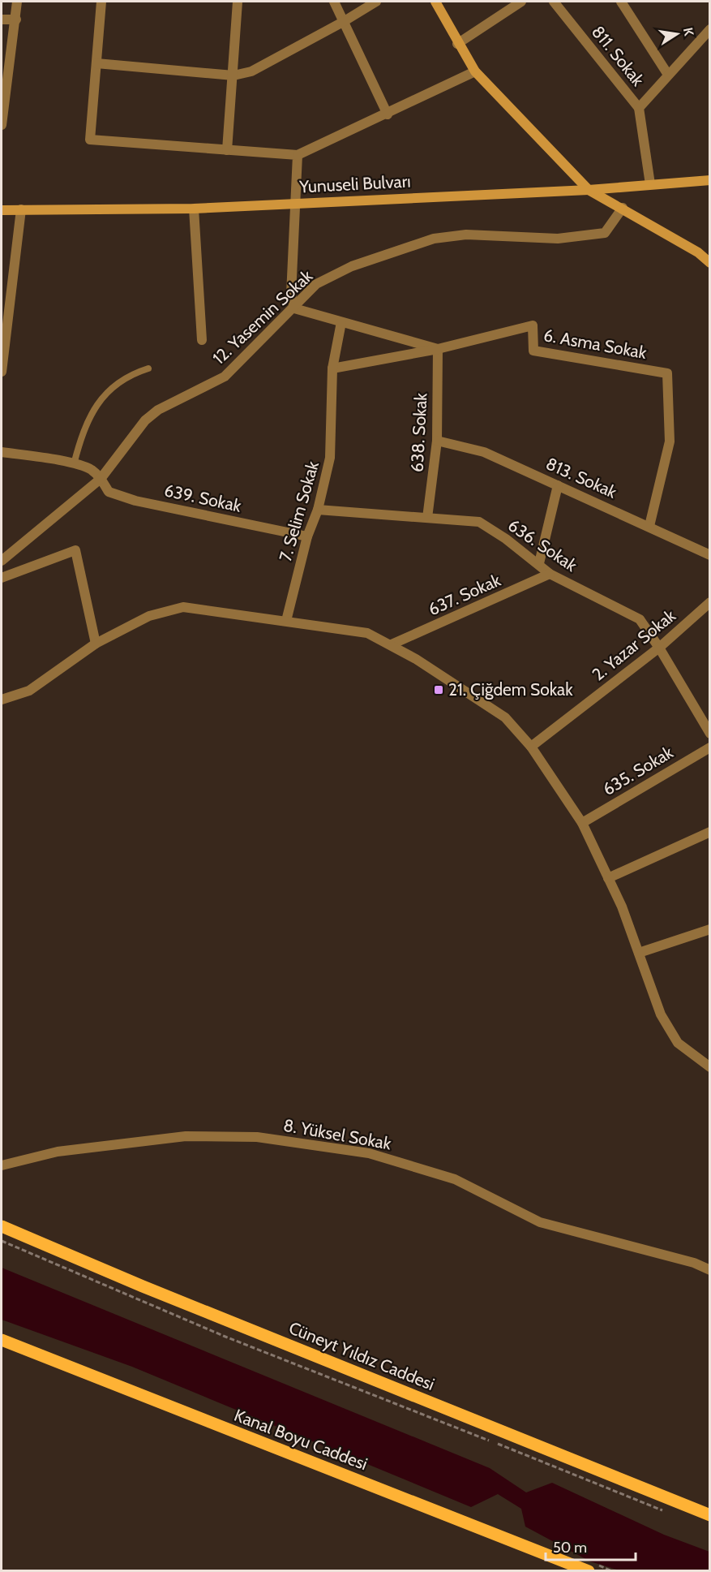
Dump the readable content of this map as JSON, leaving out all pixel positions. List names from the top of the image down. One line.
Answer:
{"streets":{"main road":["Yunuseli Bulvarı","Cüneyt Yıldız Caddesi","Kanal Boyu Caddesi"],"street":["811. Sokak","12. Yasemin Sokak","6. Asma Sokak","638. Sokak","813. Sokak","639. Sokak","7. Selim Sokak","636. Sokak","637. Sokak","2. Yazar Sokak","635. Sokak","8. Yüksel Sokak"]},"crossings":[["12. Yasemin Sokak","639. Sokak"],["6. Asma Sokak","638. Sokak"],["6. Asma Sokak","813. Sokak"],["6. Asma Sokak","7. Selim Sokak"],["638. Sokak","813. Sokak"],["638. Sokak","636. Sokak"],["639. Sokak","7. Selim Sokak"],["7. Selim Sokak","636. Sokak"],["636. Sokak","637. Sokak"],["636. Sokak","2. Yazar Sokak"]],"places":{"transit":["21. Çiğdem Sokak"]},"scale_bar":"50 m","north":"right"}
